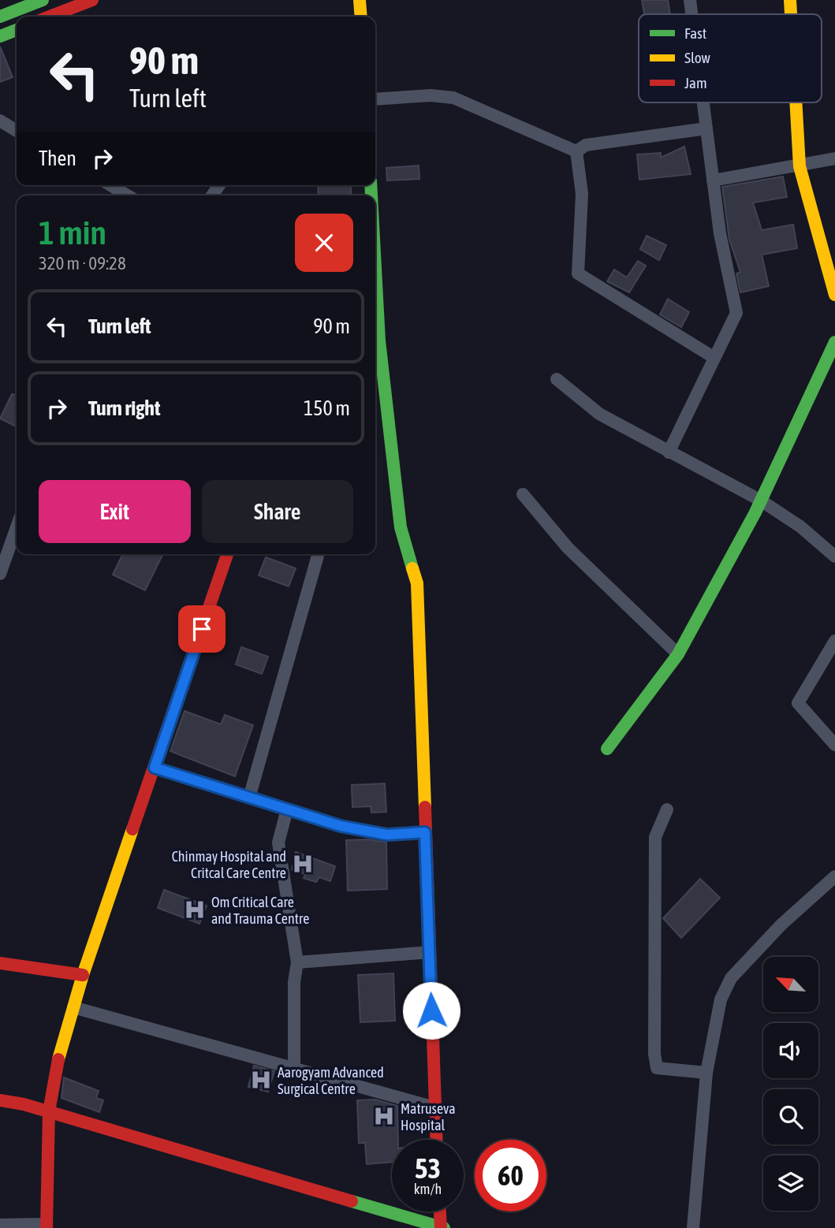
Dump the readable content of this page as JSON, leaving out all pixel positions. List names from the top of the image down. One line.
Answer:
{"places":{"hospital":["Chinmay Hospital and Critcal Care Centre","Om Critical Care and Trauma Centre","Aarogyam Advanced Surgical Centre","Matruseva Hospital"]},"legend":["Fast","Slow","Jam"],"north":"top left","page":{"turn":["90 m","Turn left"],"then":"Then","heading":["1 min","320 m · 09:28"],"list":[{"name":"Turn left","value":"90 m"},{"name":"Turn right","value":"150 m"}],"buttons":["Exit","Share"],"speed":"53 km/h","limit":"60"}}
